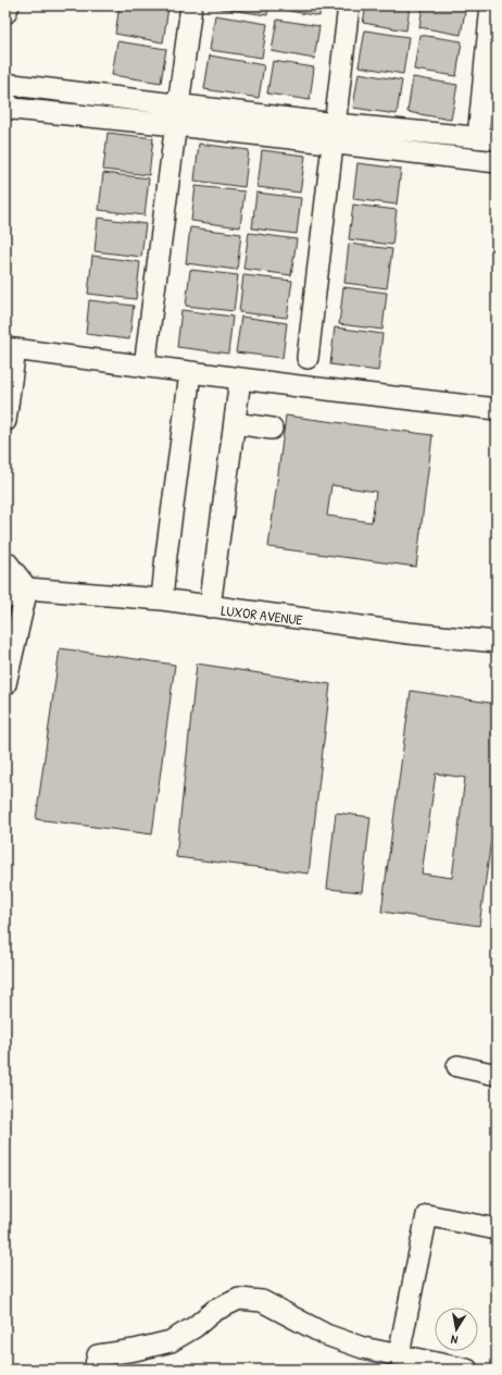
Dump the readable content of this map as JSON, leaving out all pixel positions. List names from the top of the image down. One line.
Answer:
{"streets":{"street":["LUXOR AVENUE"]},"north":"bottom"}
